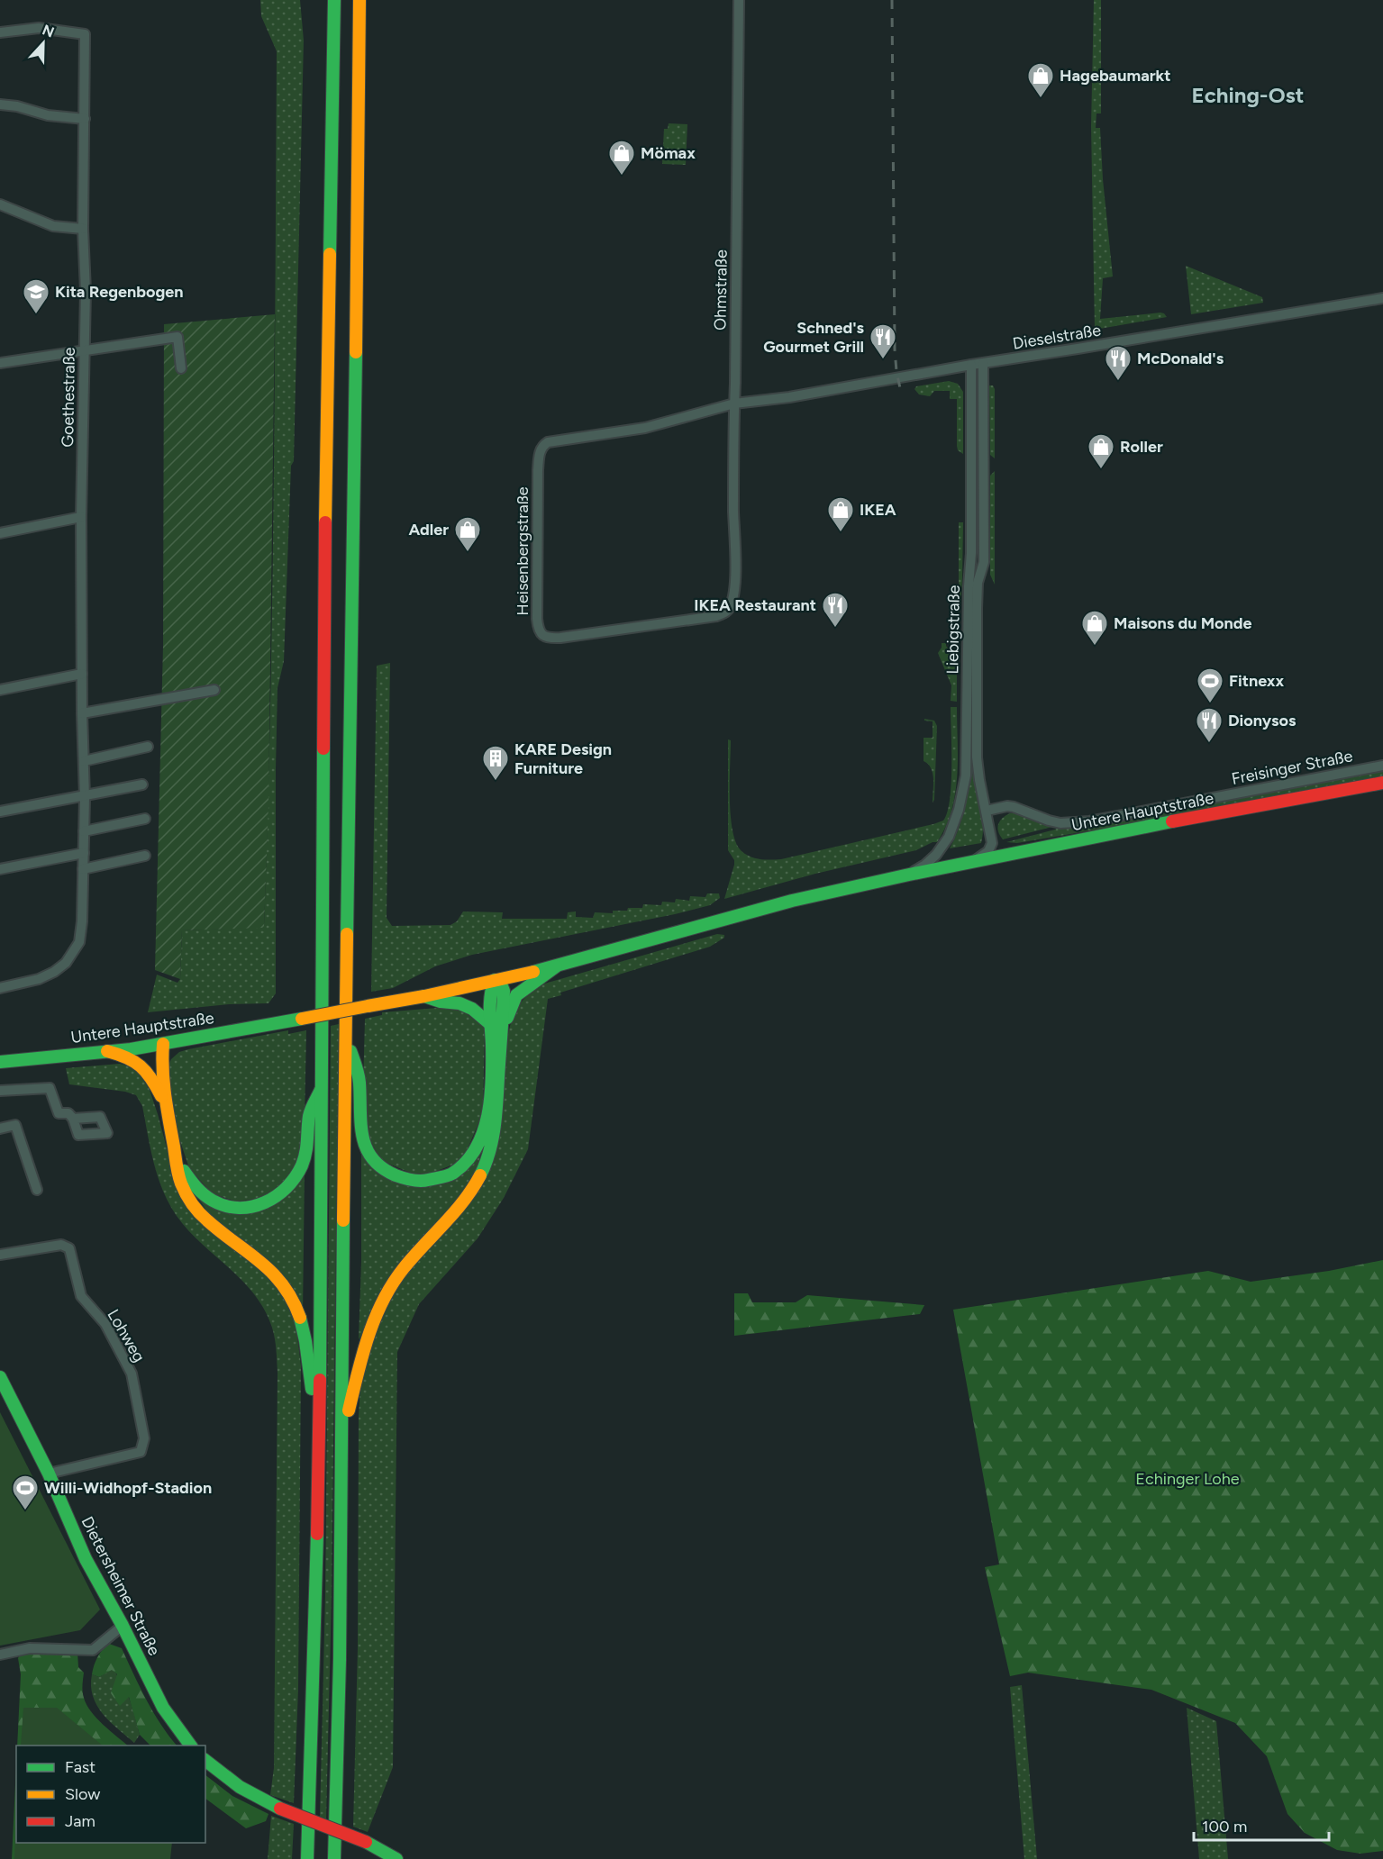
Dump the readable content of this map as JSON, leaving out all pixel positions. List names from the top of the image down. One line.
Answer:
{"streets":{"main road":["Untere Hauptstraße","Dietersheimer Straße"],"street":["Ohmstraße","Dieselstraße","Goethestraße","Heisenbergstraße","Liebigstraße","Freisinger Straße","Lohweg"]},"crossings":[["Ohmstraße","Dieselstraße"],["Ohmstraße","Heisenbergstraße"],["Dieselstraße","Heisenbergstraße"],["Dieselstraße","Liebigstraße"],["Liebigstraße","Freisinger Straße"],["Liebigstraße","Untere Hauptstraße"],["Lohweg","Dietersheimer Straße"]],"districts":["Eching-Ost"],"parks":["Echinger Lohe"],"places":{"shop":["Hagebaumarkt","Mömax","Roller","IKEA","Adler","Maisons du Monde"],"school or university":["Kita Regenbogen"],"restaurant":["Schned's Gourmet Grill","McDonald's","IKEA Restaurant","Dionysos"],"sports":["Fitnexx","Willi-Widhopf-Stadion"],"building":["KARE Design Furniture"]},"legend":["Fast","Slow","Jam"],"scale_bar":"100 m","north":"top"}
